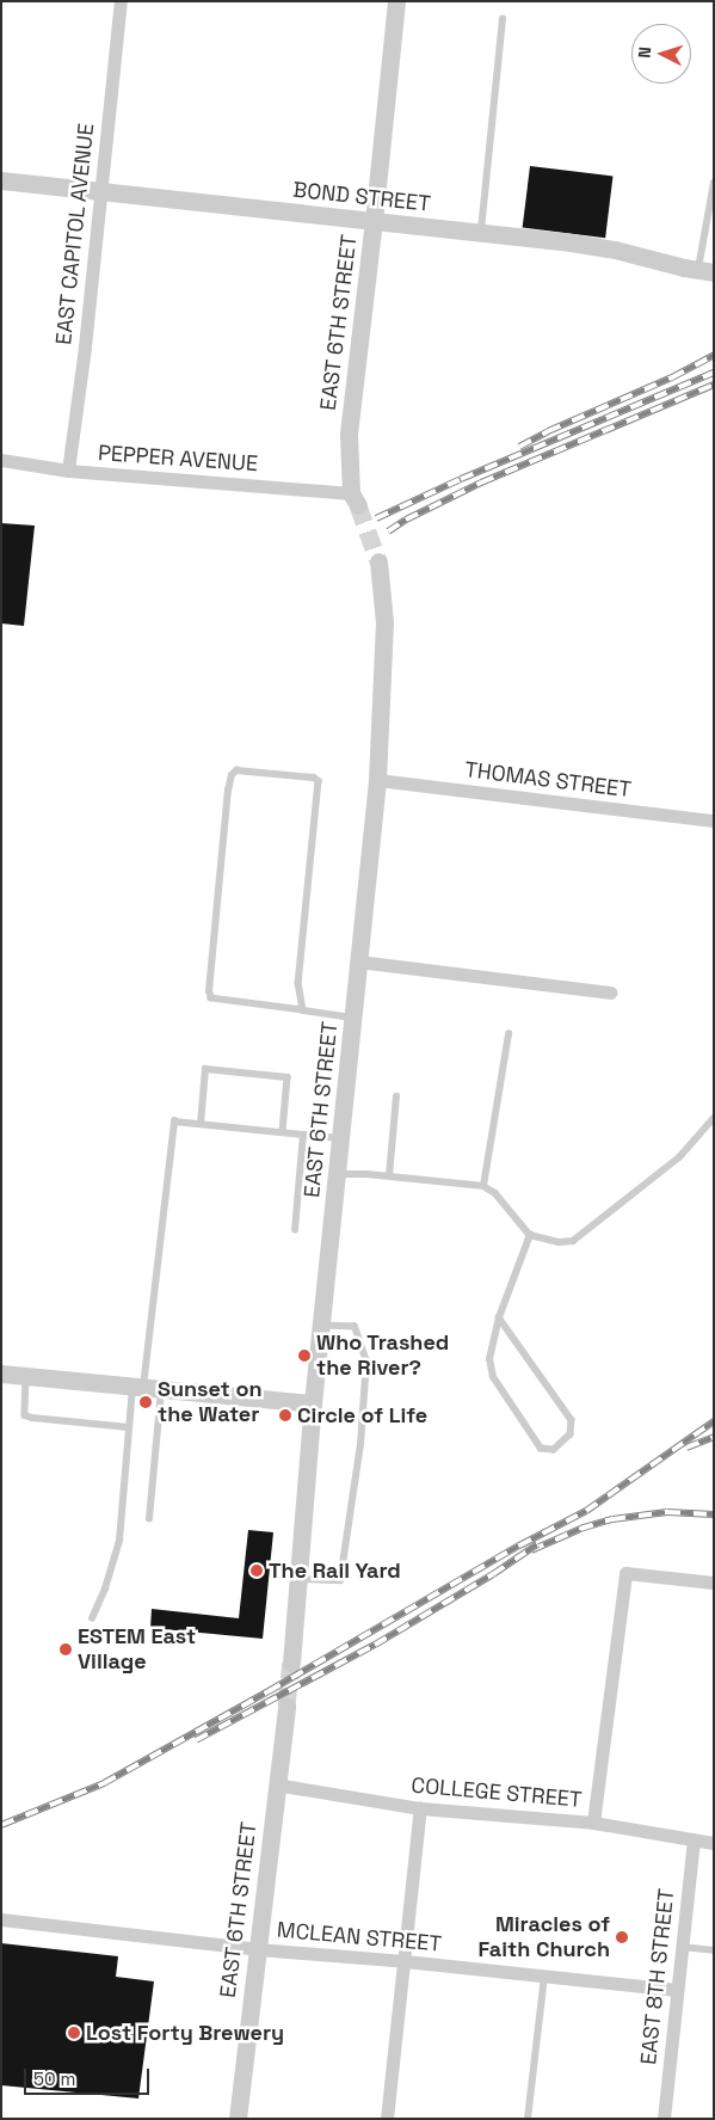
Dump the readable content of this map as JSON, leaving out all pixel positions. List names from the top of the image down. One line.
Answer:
{"streets":{"street":["BOND STREET","EAST CAPITOL AVENUE","EAST 6TH STREET","PEPPER AVENUE","THOMAS STREET","COLLEGE STREET","MCLEAN STREET","EAST 8TH STREET"]},"crossings":[["BOND STREET","EAST CAPITOL AVENUE"],["BOND STREET","EAST 6TH STREET"],["EAST CAPITOL AVENUE","PEPPER AVENUE"],["EAST 6TH STREET","PEPPER AVENUE"],["EAST 6TH STREET","THOMAS STREET"],["EAST 6TH STREET","COLLEGE STREET"],["EAST 6TH STREET","MCLEAN STREET"],["COLLEGE STREET","EAST 8TH STREET"],["MCLEAN STREET","EAST 8TH STREET"]],"places":["Who Trashed the River?","Sunset on the Water","Circle of Life","The Rail Yard","ESTEM East Village","Miracles of Faith Church","Lost Forty Brewery"],"scale_bar":"50 m","north":"left"}
